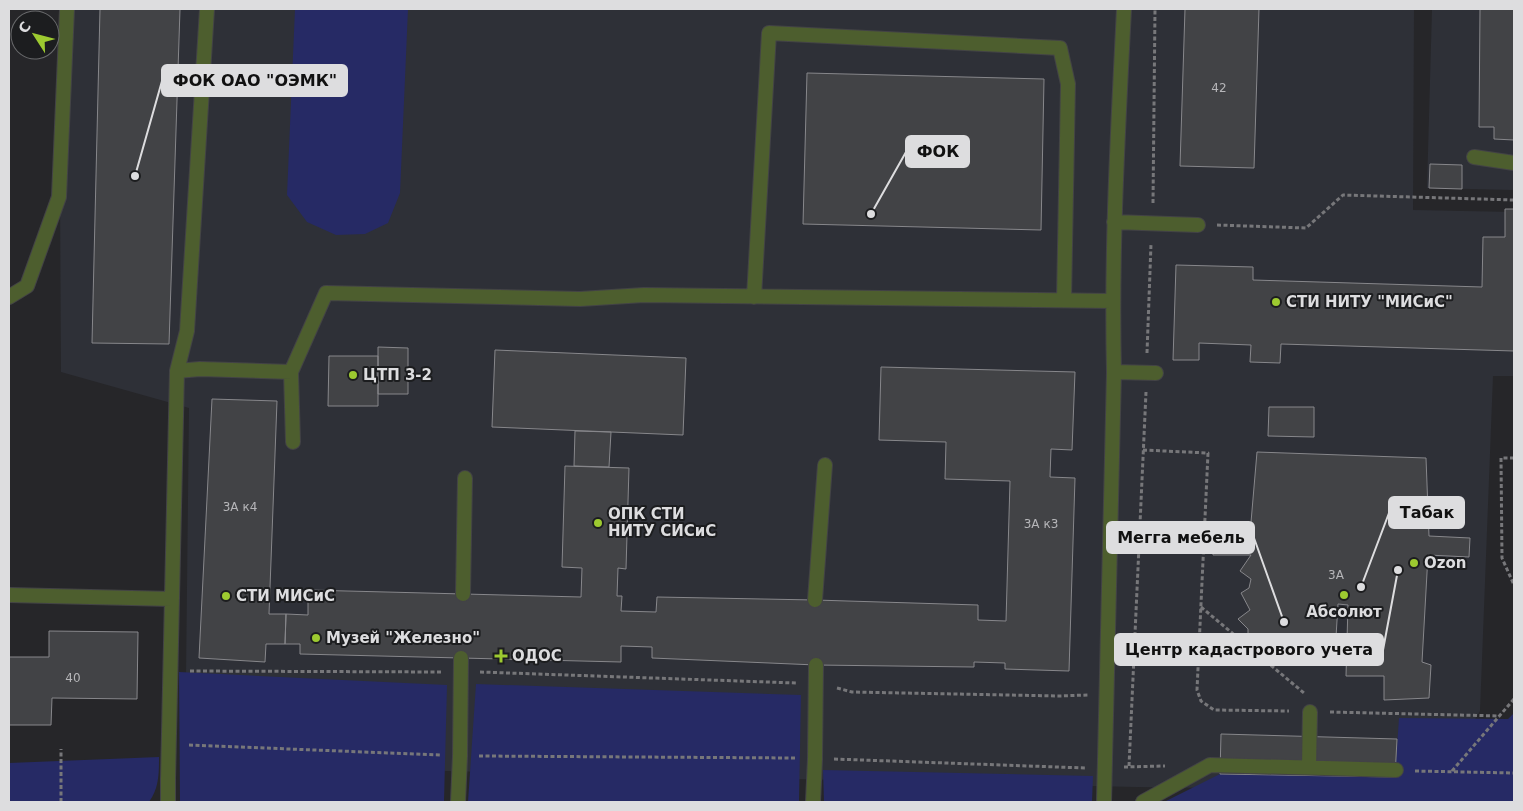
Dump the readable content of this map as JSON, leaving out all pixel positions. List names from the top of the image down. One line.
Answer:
{"places":{"other":["ФОК ОАО \"ОЭМК\"","ФОК","СТИ НИТУ \"МИСиС\"","ЦТП 3-2","ОПК СТИ НИТУ СИСиС","Ozon","Центр кадастрового учета","Табак","Абсолют","СТИ МИСиС","Мегга мебель","Музей \"Железно\""],"health":["ОДОС"]},"house_numbers":["42","3А к4","3А к3","3А","40"],"north":"top left"}
